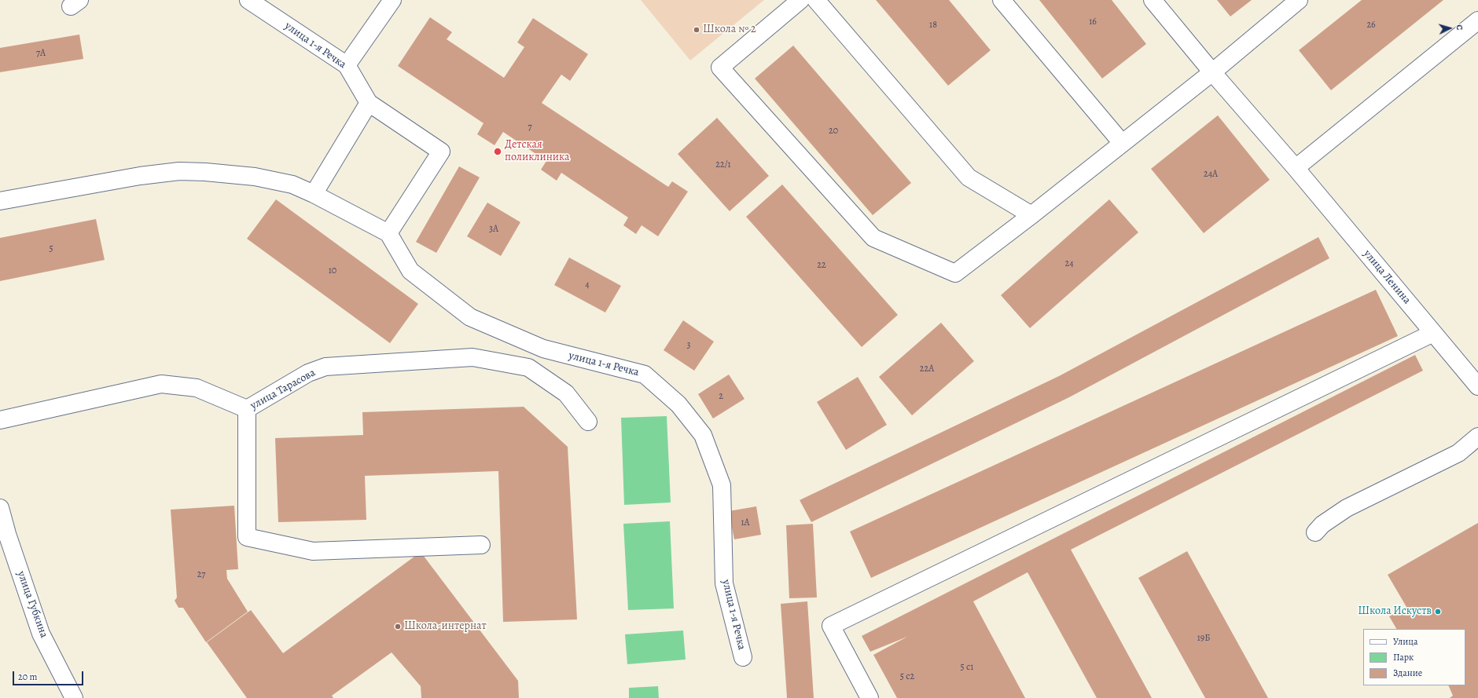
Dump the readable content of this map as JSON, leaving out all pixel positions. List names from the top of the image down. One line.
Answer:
{"streets":{"street":["улица 1-я Речка","улица Ленина","улица Тарасова","улица Губкина"]},"places":["Школа № 2","Детская поликлиника","Школа Искуств","Школа-интернат"],"house_numbers":["16","18","26","7А","7","20","22/1","24А","3А","5","24","22","10","4","3","22А","2","1А","27","19Б","5 с1","5 с2"],"legend":["Улица","Парк","Здание"],"scale_bar":"20 m","north":"right"}
